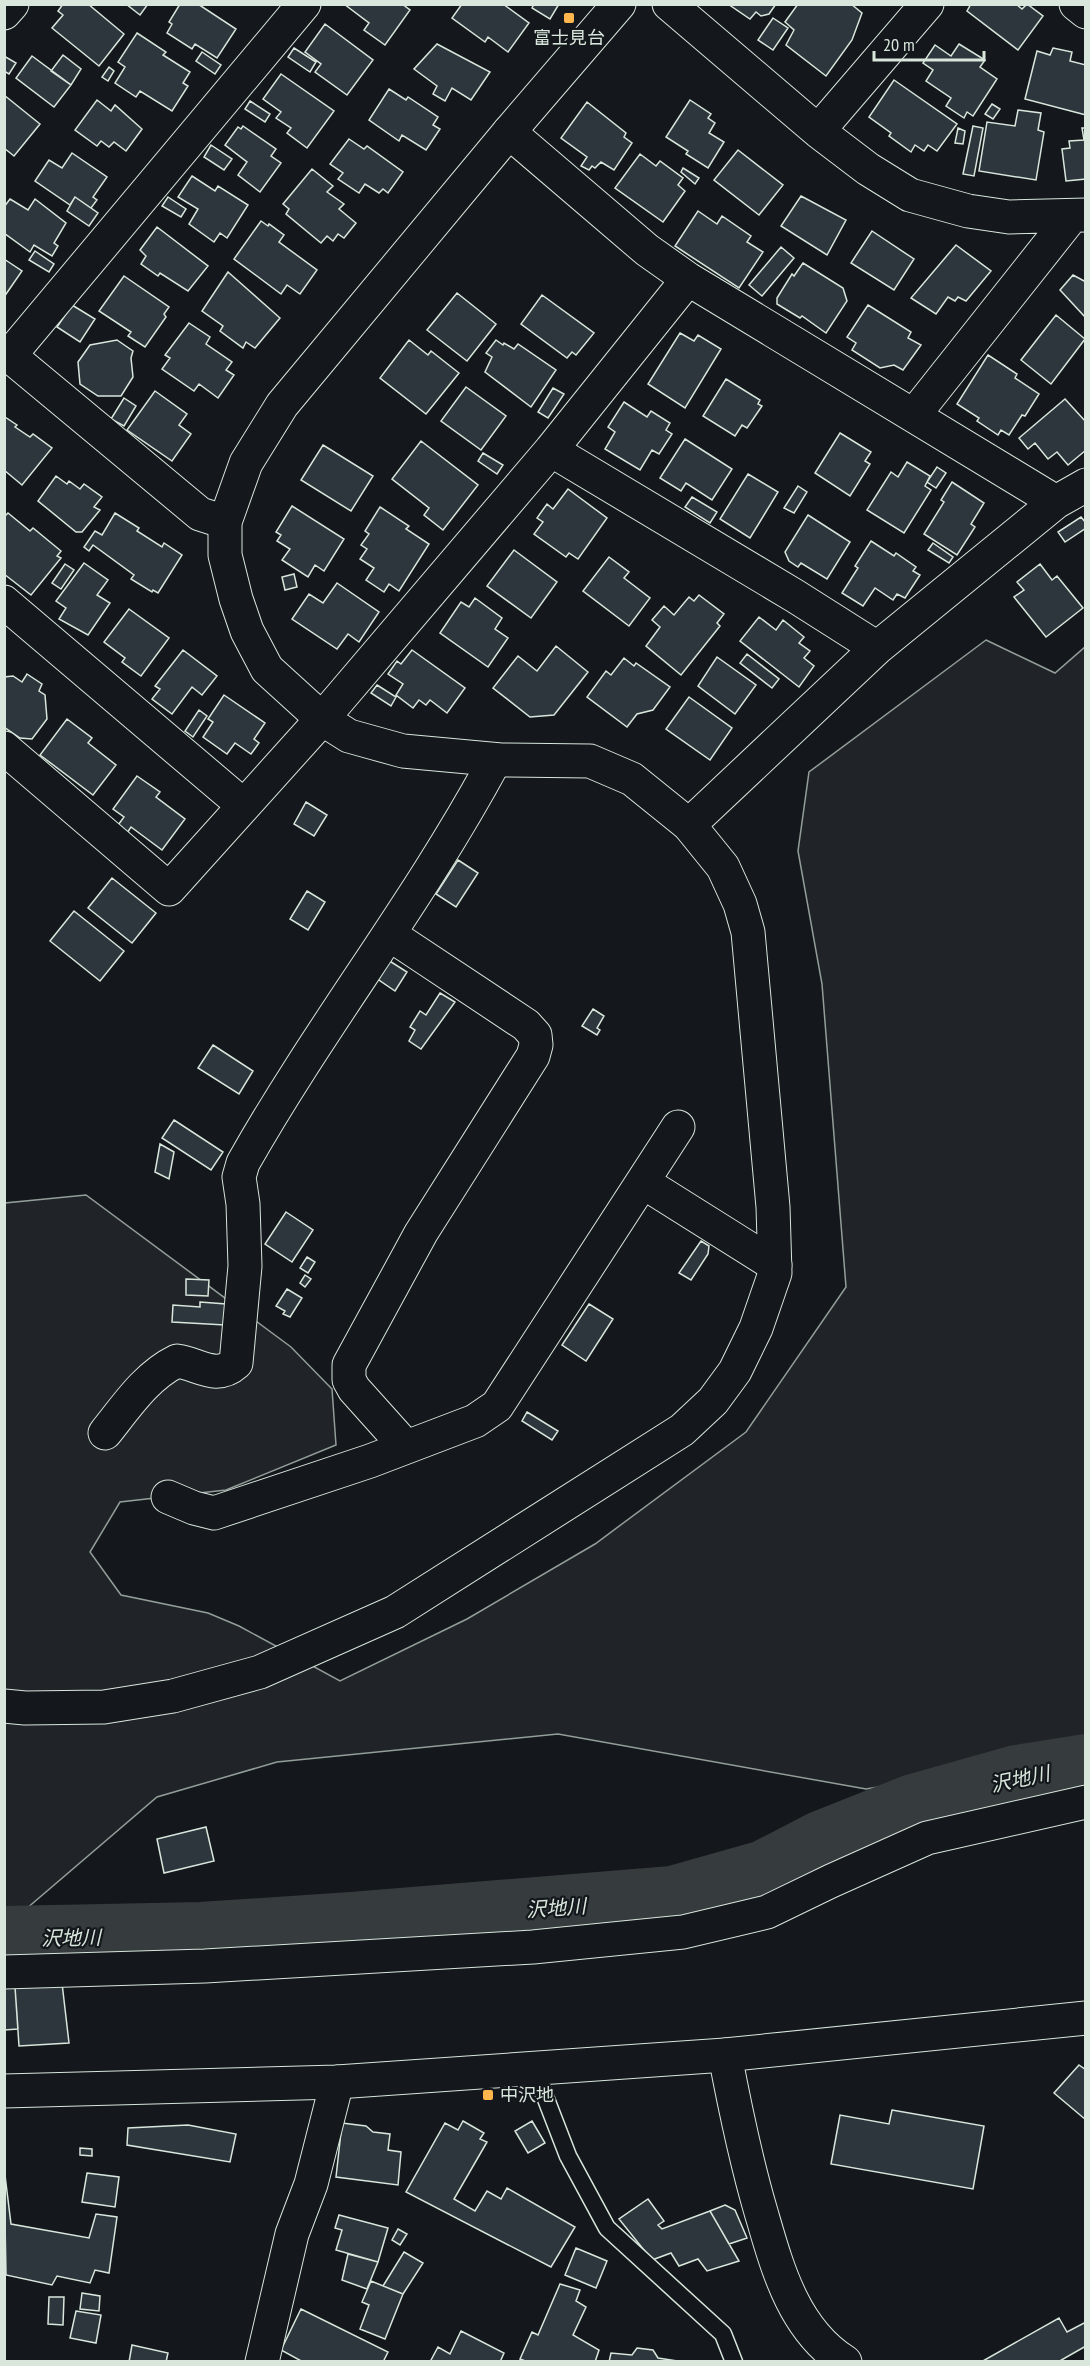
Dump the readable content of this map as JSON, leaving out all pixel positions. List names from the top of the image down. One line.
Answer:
{"water":["沢地川"],"places":{"transit":["富士見台","中沢地"]},"scale_bar":"20 m"}
